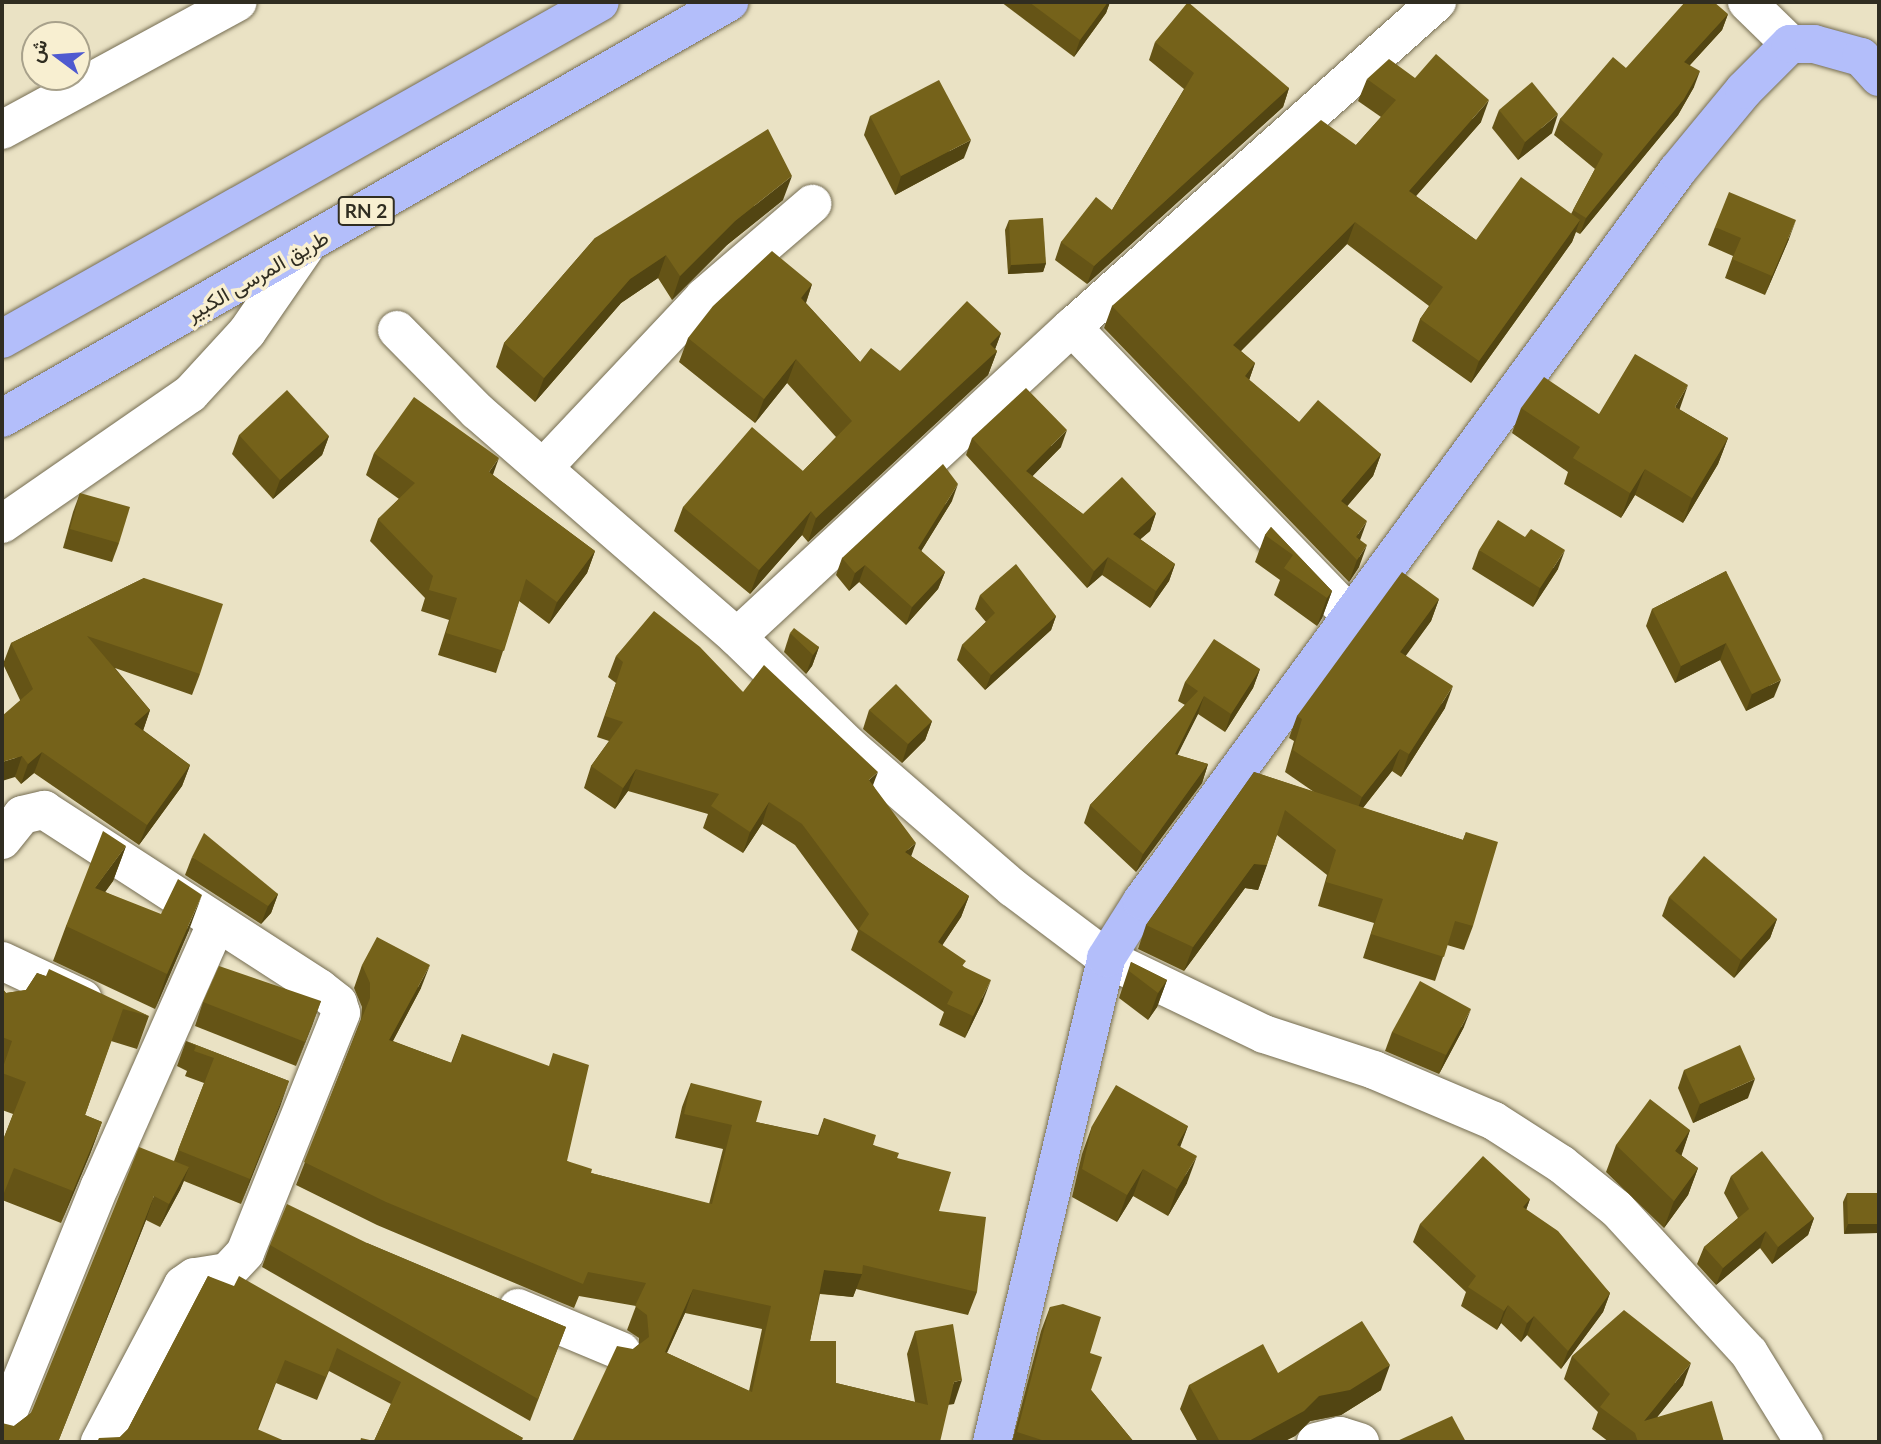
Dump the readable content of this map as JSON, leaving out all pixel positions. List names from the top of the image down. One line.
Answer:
{"streets":{"main road":["RN 2","طريق المرسى الكبير"]},"north":"left"}
